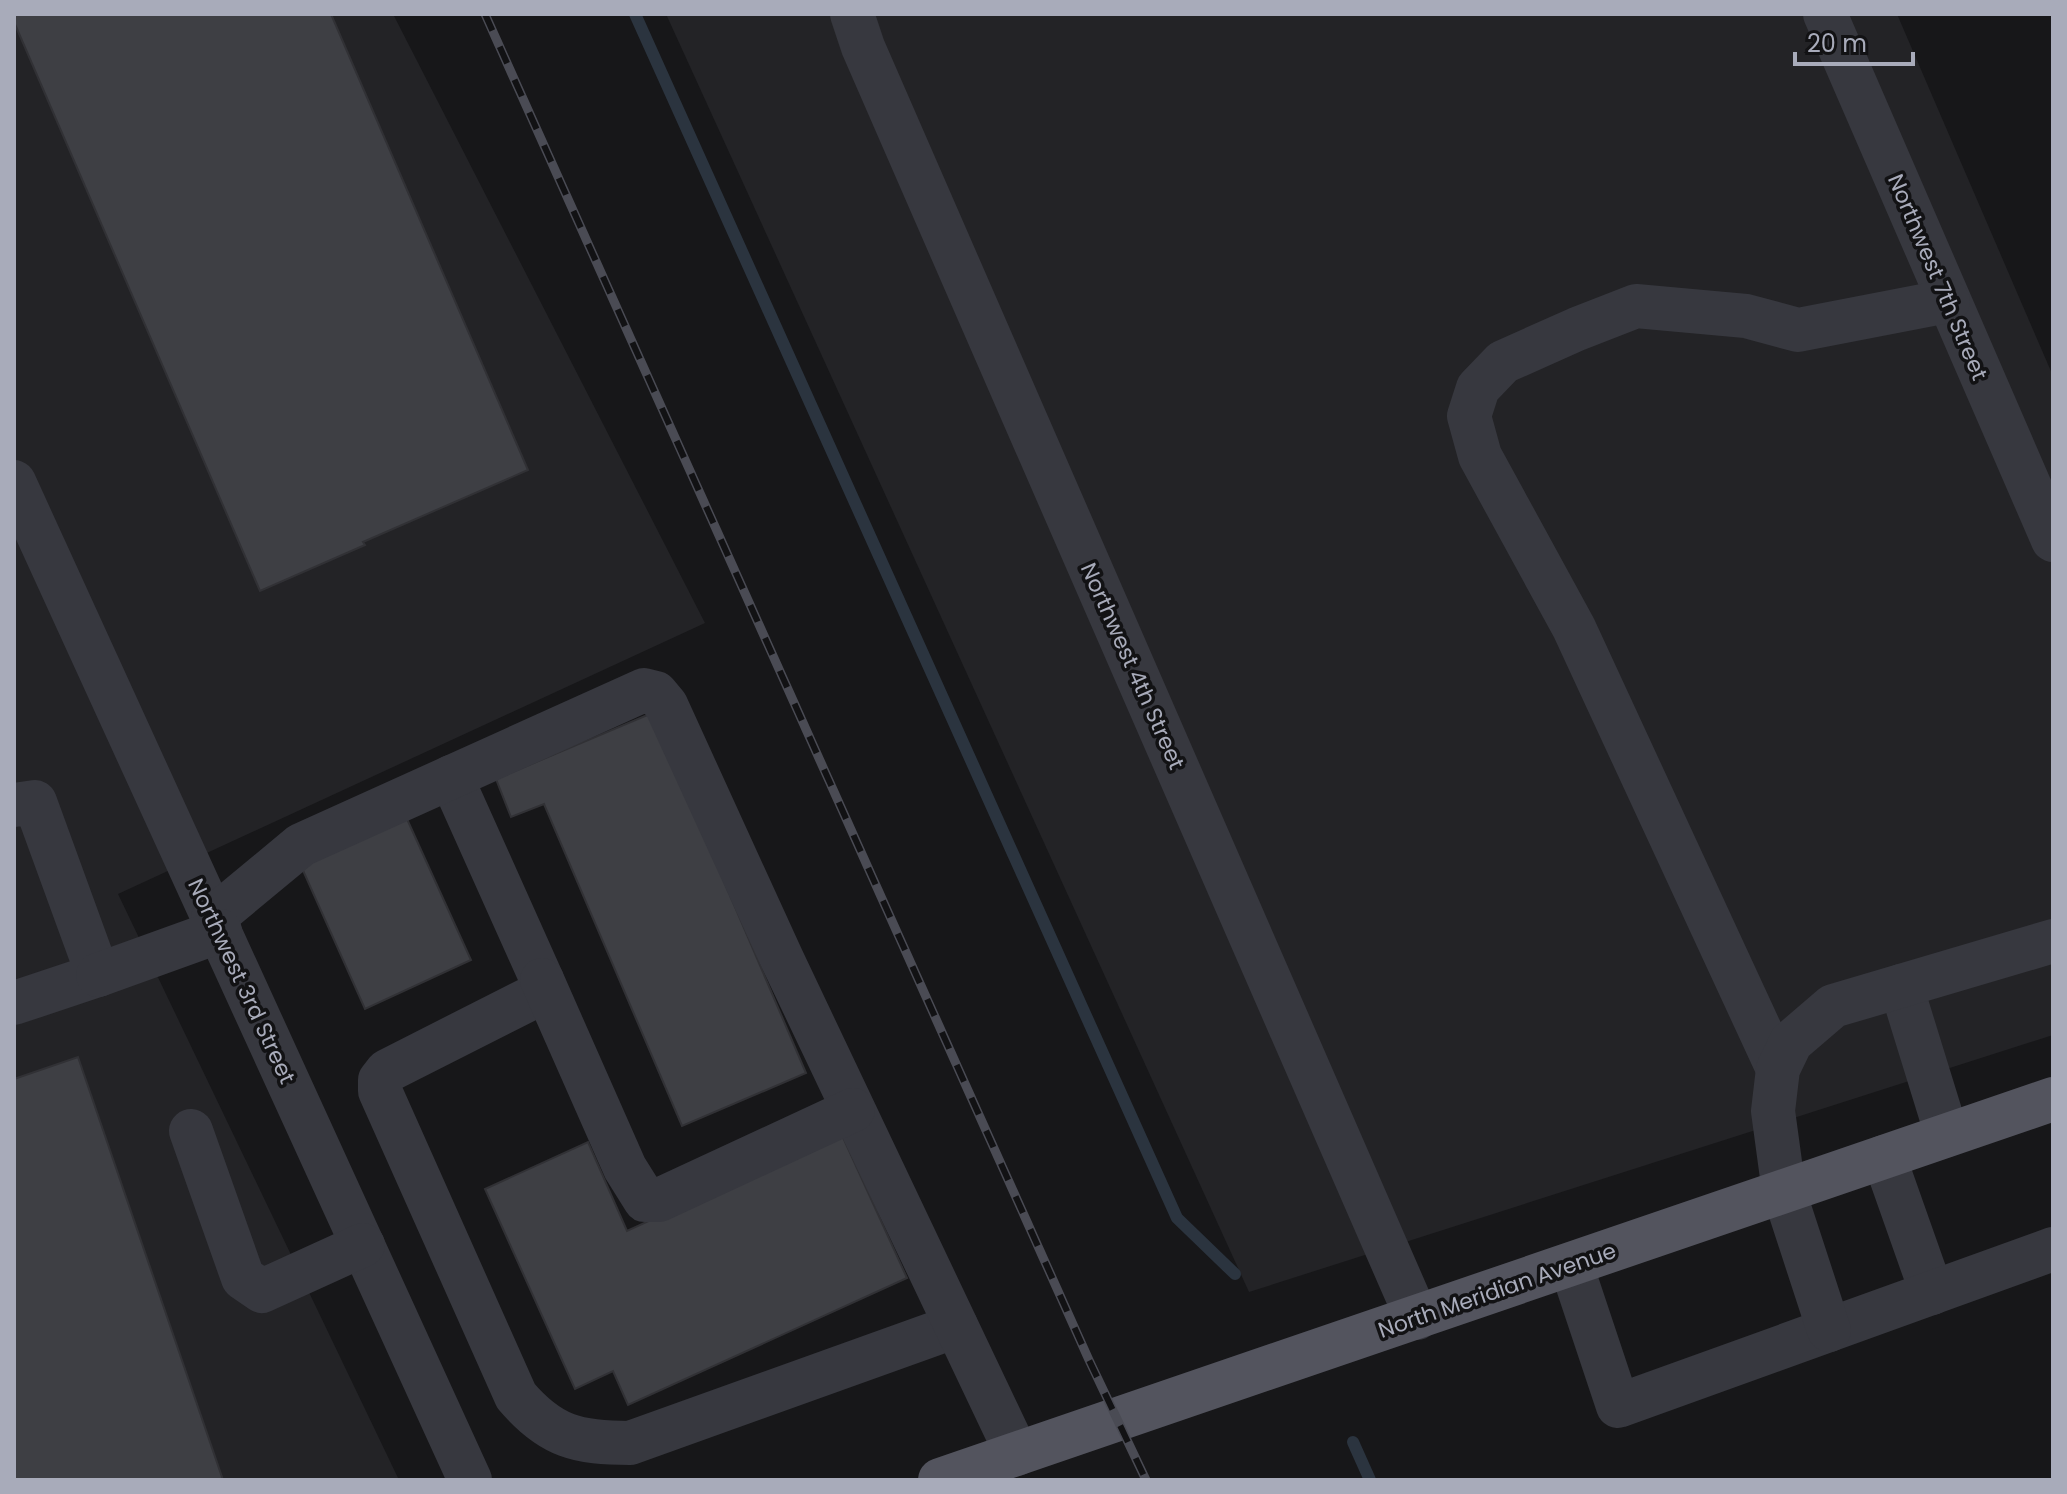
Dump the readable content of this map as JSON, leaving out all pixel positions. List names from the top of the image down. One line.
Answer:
{"streets":{"main road":["North Meridian Avenue"],"street":["Northwest 7th Street","Northwest 4th Street","Northwest 3rd Street"]},"crossings":[["Northwest 4th Street","North Meridian Avenue"]],"scale_bar":"20 m"}
